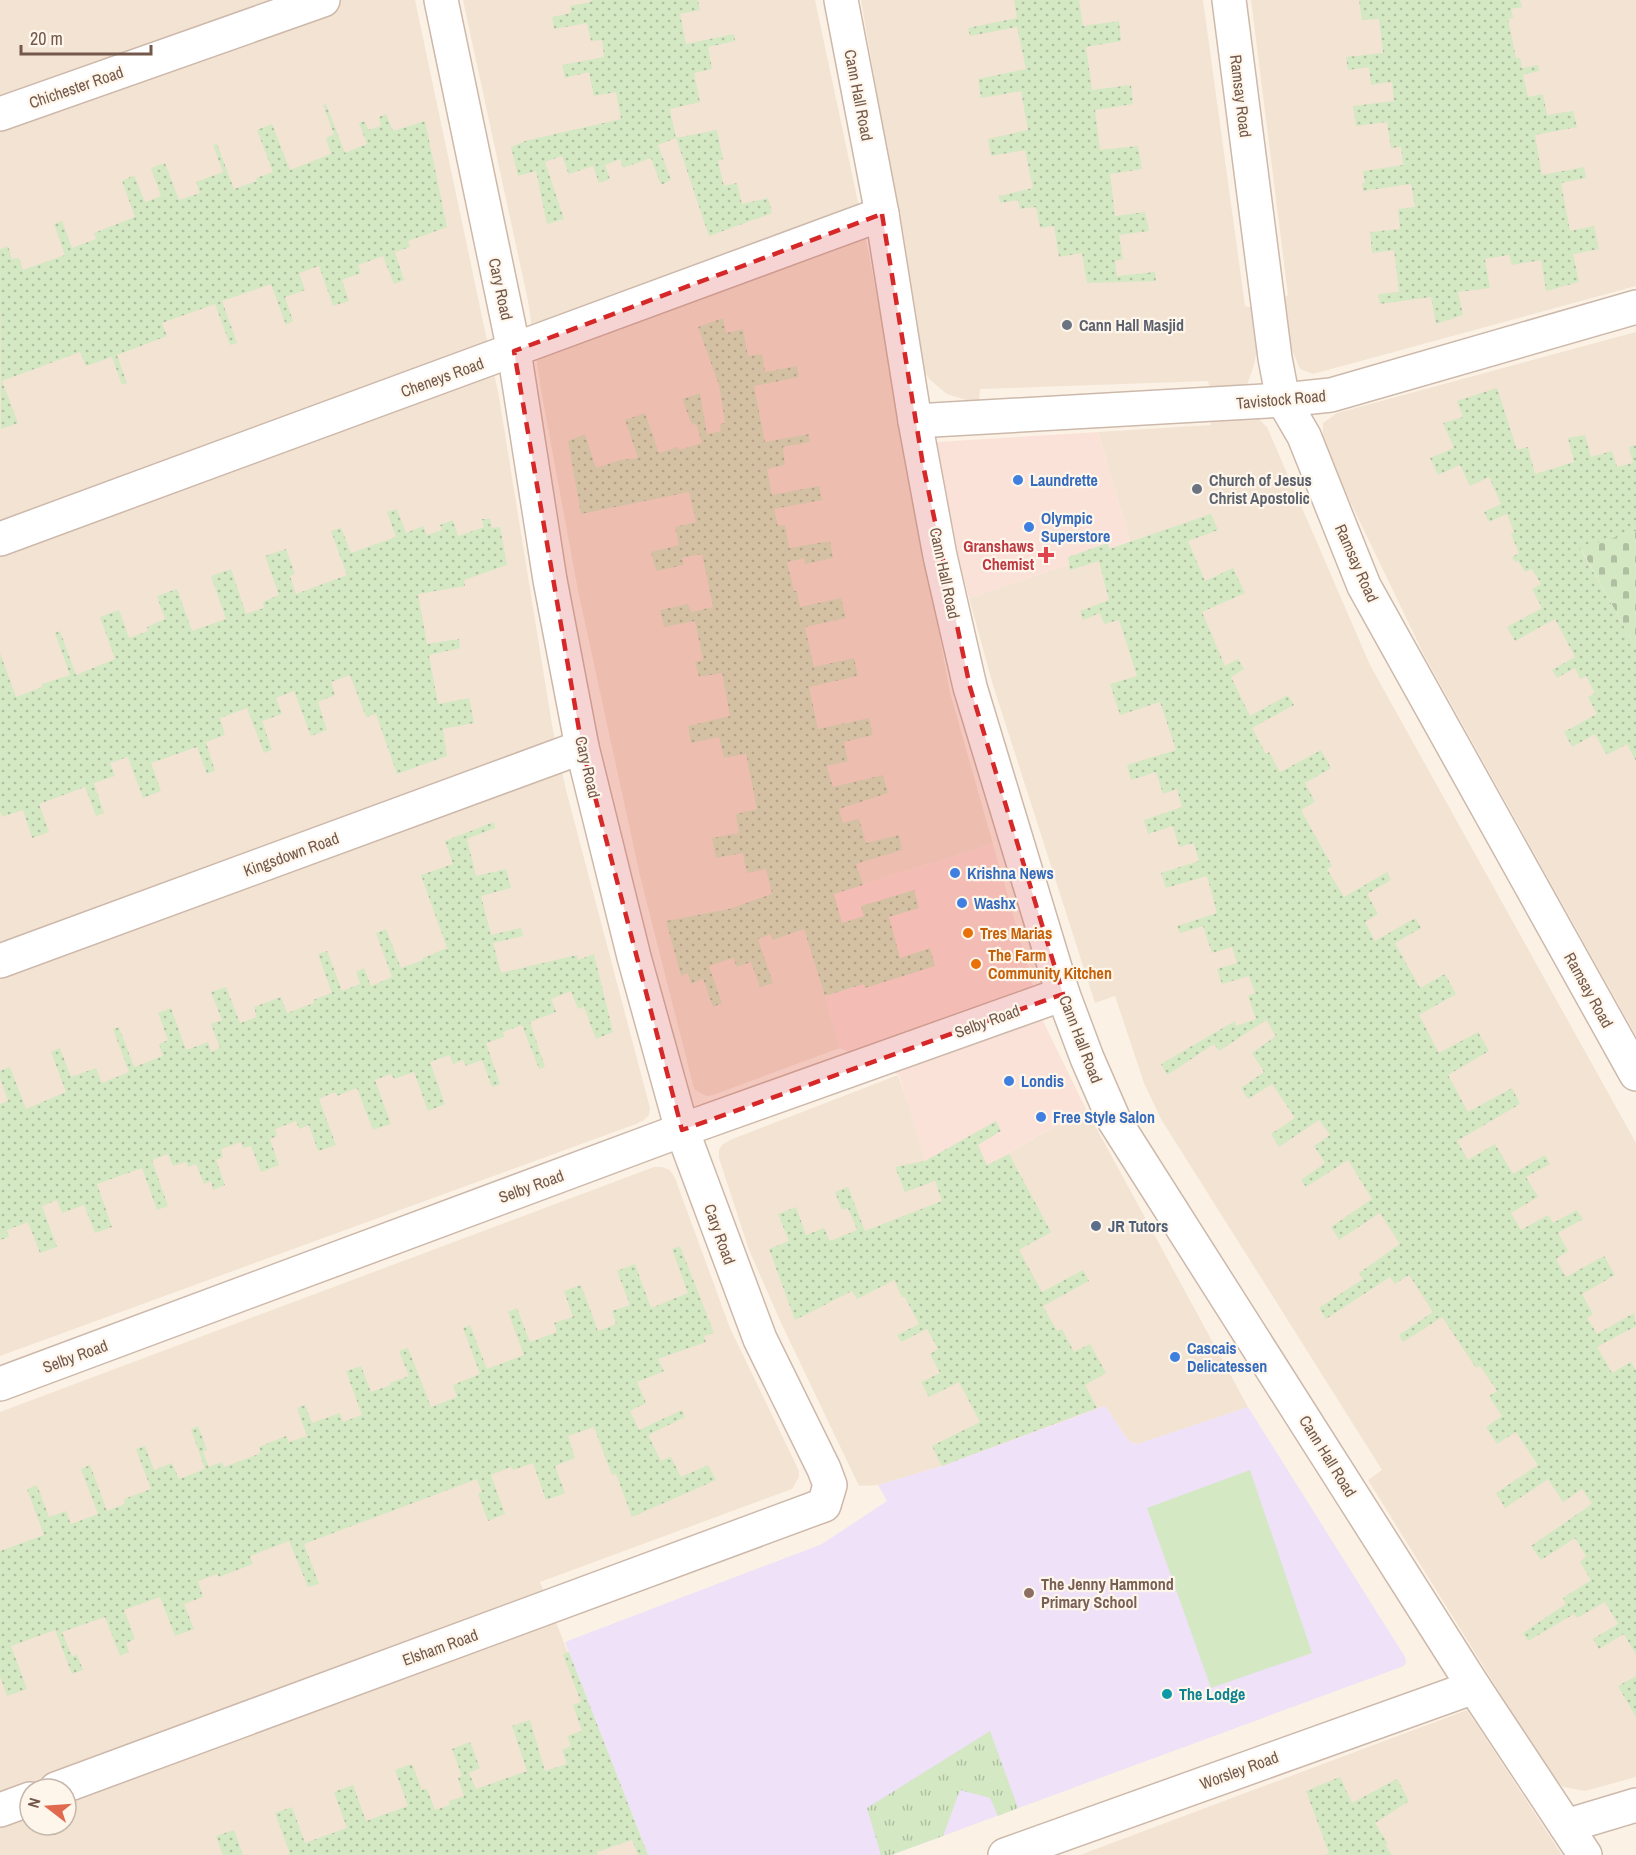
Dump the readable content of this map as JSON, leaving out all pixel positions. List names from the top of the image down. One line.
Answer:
{"streets":{"street":["Chichester Road","Cann Hall Road","Ramsay Road","Cary Road","Cheneys Road","Tavistock Road","Kingsdown Road","Selby Road","Elsham Road","Worsley Road"]},"crossings":[["Cann Hall Road","Cheneys Road"],["Cann Hall Road","Tavistock Road"],["Cann Hall Road","Selby Road"],["Cann Hall Road","Worsley Road"],["Ramsay Road","Tavistock Road"],["Cary Road","Cheneys Road"],["Cary Road","Kingsdown Road"],["Cary Road","Selby Road"],["Cary Road","Elsham Road"]],"places":{"other":["Cann Hall Masjid","Laundrette","Church of Jesus Christ Apostolic","Olympic Superstore","Krishna News","Washx","Tres Marias","The Farm Community Kitchen","Londis","Free Style Salon","JR Tutors","Cascais Delicatessen","The Jenny Hammond Primary School","The Lodge"],"health":["Granshaws Chemist"]},"scale_bar":"20 m","north":"left"}
